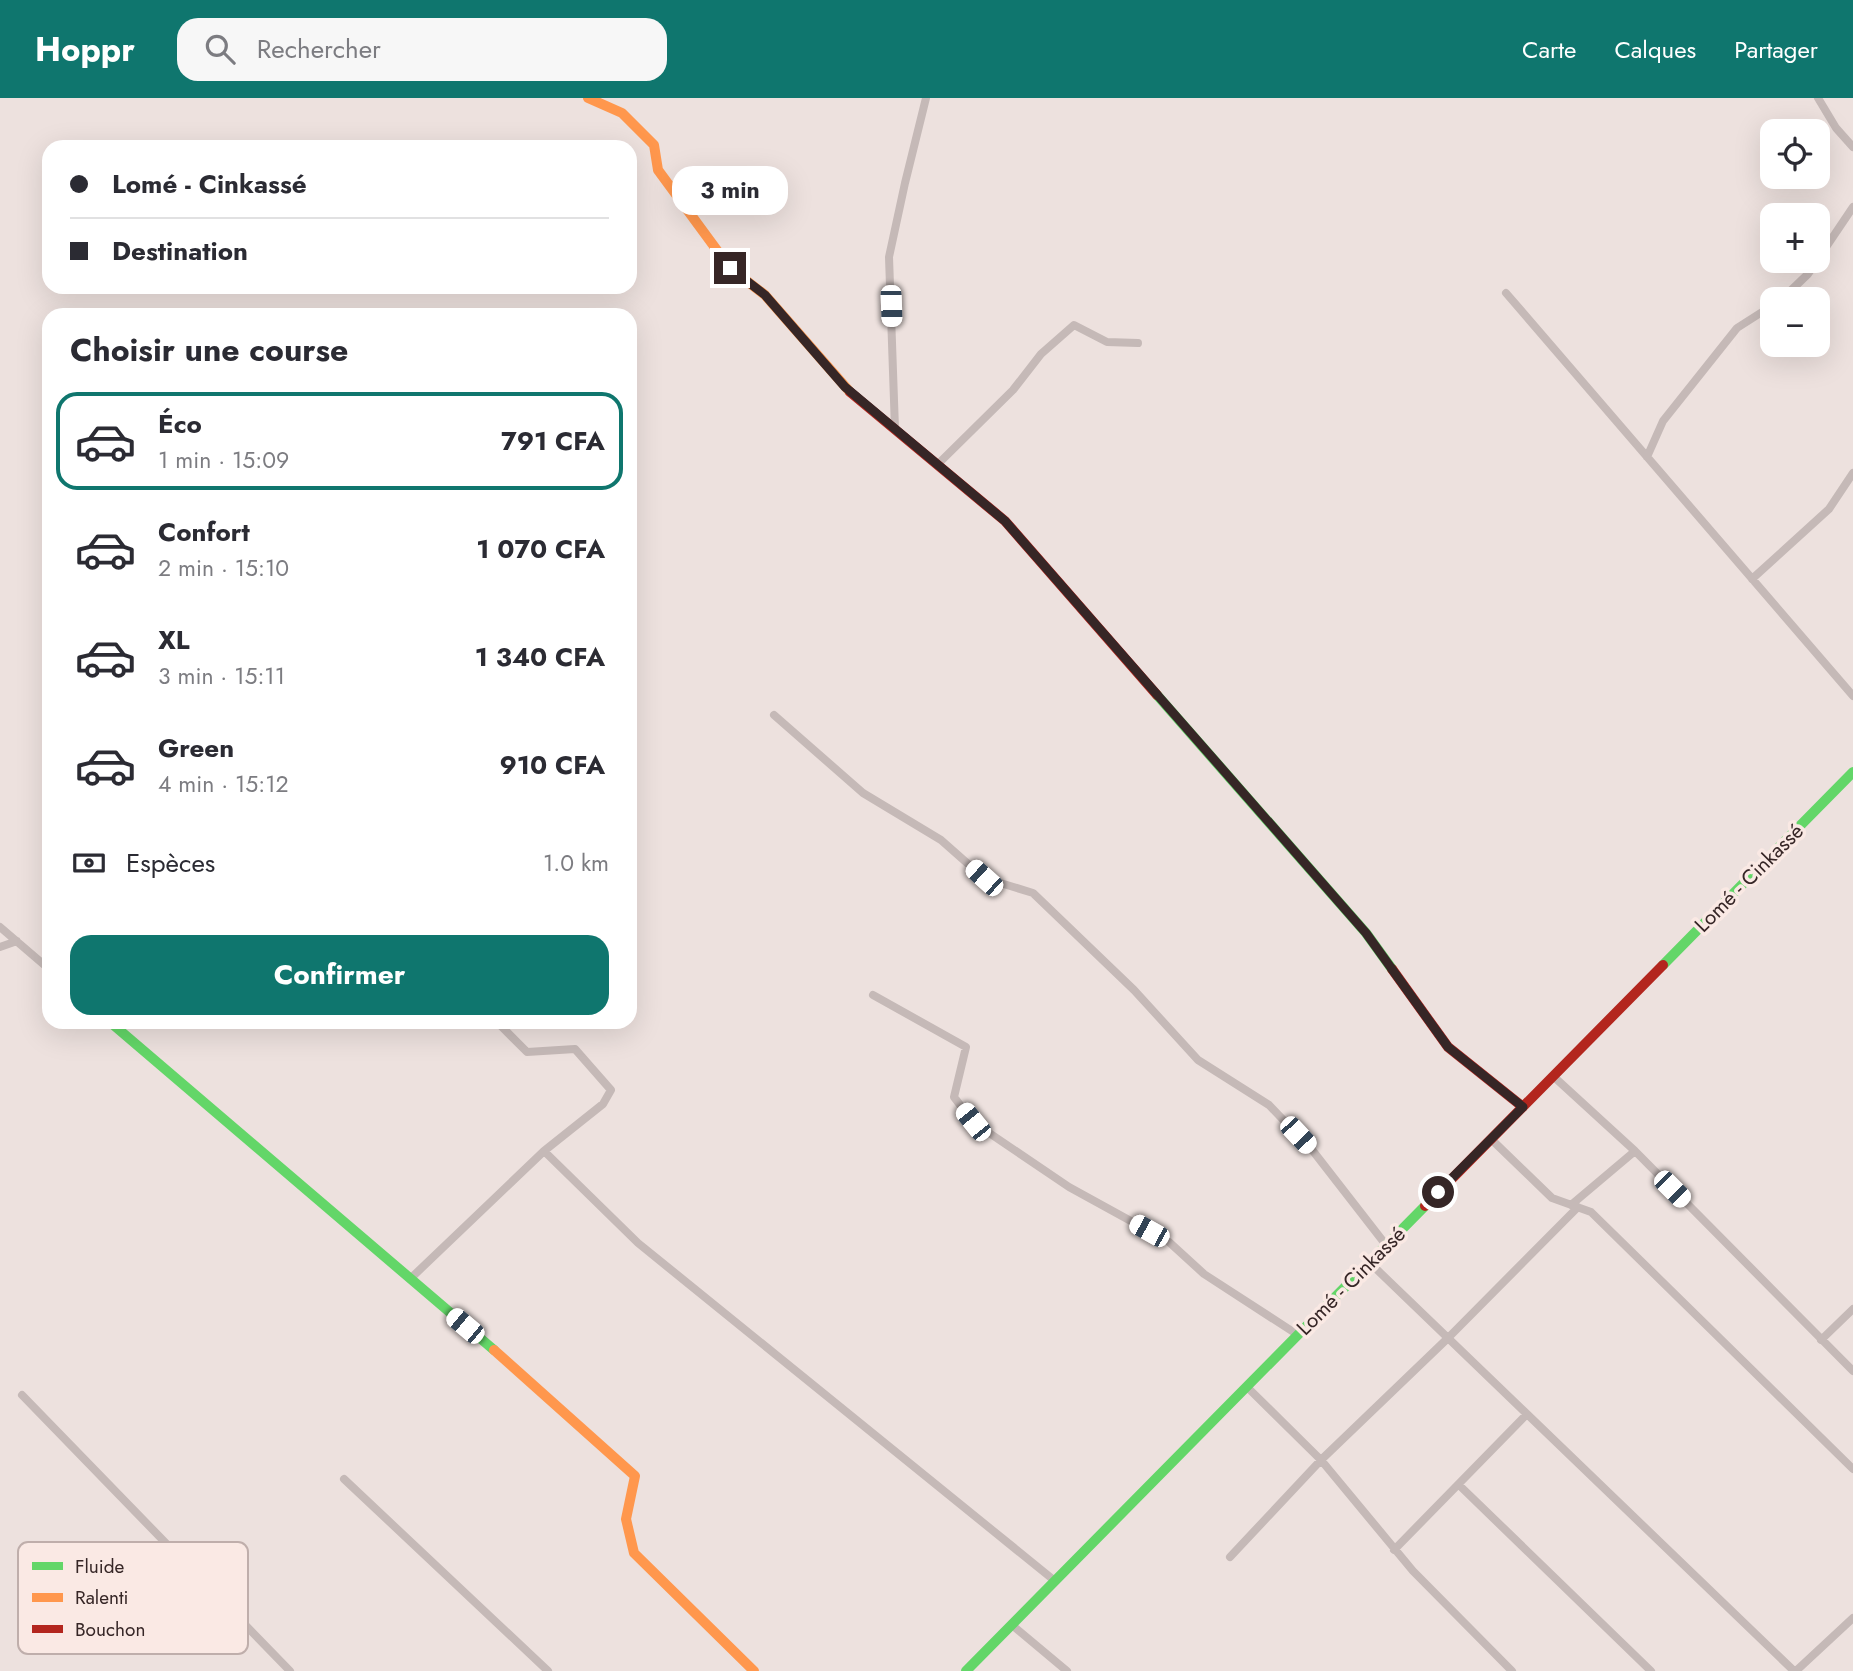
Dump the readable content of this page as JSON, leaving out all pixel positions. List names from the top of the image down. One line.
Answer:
{"streets":{"main road":["Lomé - Cinkassé"]},"legend":["Fluide","Ralenti","Bouchon"],"page":{"header":"Hoppr","search":"Rechercher","nav":["Carte","Calques","Partager"],"map_buttons":["+","−"],"banner":["Lomé - Cinkassé","Destination"],"bubble":"3 min","heading":"Choisir une course","list":[{"name":"Éco","note":"1 min · 15:09","value":"791 CFA"},{"name":"Confort","note":"2 min · 15:10","value":"1 070 CFA"},{"name":"XL","note":"3 min · 15:11","value":"1 340 CFA"},{"name":"Green","note":"4 min · 15:12","value":"910 CFA"}],"pay":["Espèces","1.0 km"],"buttons":"Confirmer"}}
